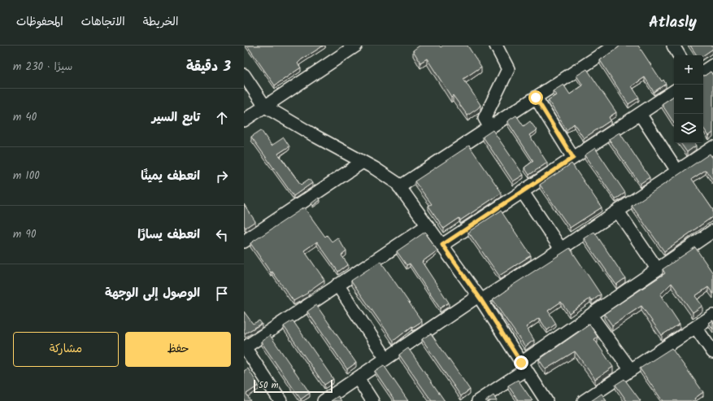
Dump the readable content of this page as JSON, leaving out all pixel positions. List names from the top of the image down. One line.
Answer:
{"scale_bar":"50 m","page":{"header":"Atlasly","nav":["الخريطة","الاتجاهات","المحفوظات"],"heading":["3 دقيقة","سيرًا · 230 m"],"map_buttons":["+","−"],"list":[["تابع السير","40 m"],["انعطف يمينًا","100 m"],["انعطف يسارًا","90 m"],"الوصول إلى الوجهة"],"buttons":["حفظ","مشاركة"],"scale":"50 m"}}
